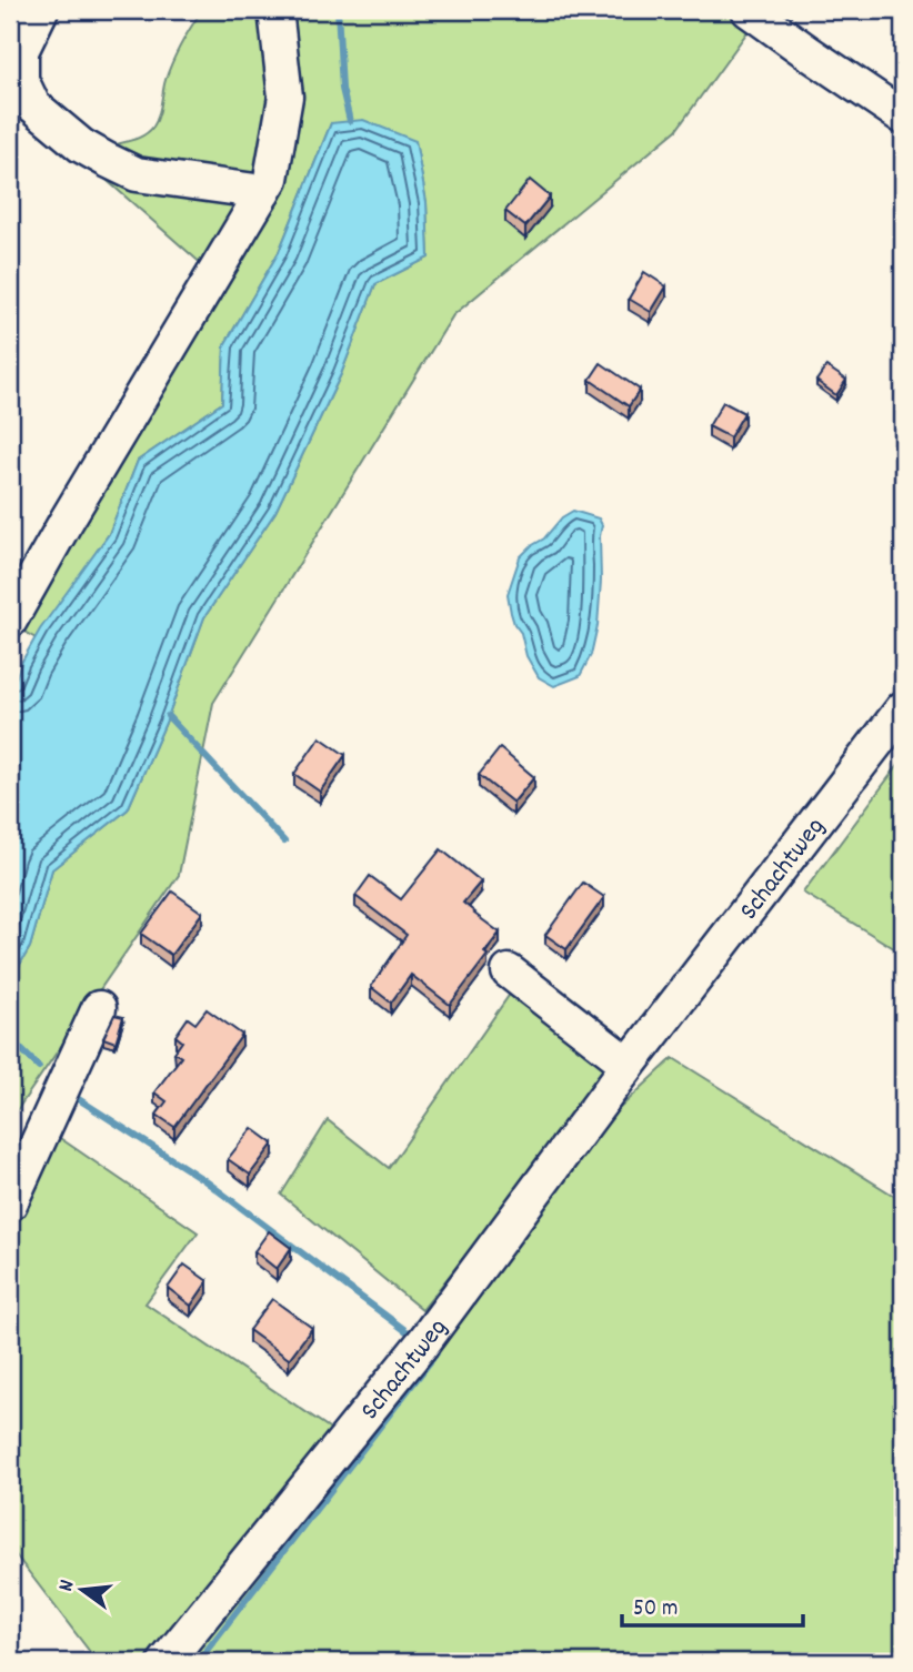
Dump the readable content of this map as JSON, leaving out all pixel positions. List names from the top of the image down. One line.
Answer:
{"streets":{"street":["Schachtweg"]},"scale_bar":"50 m","north":"left"}
